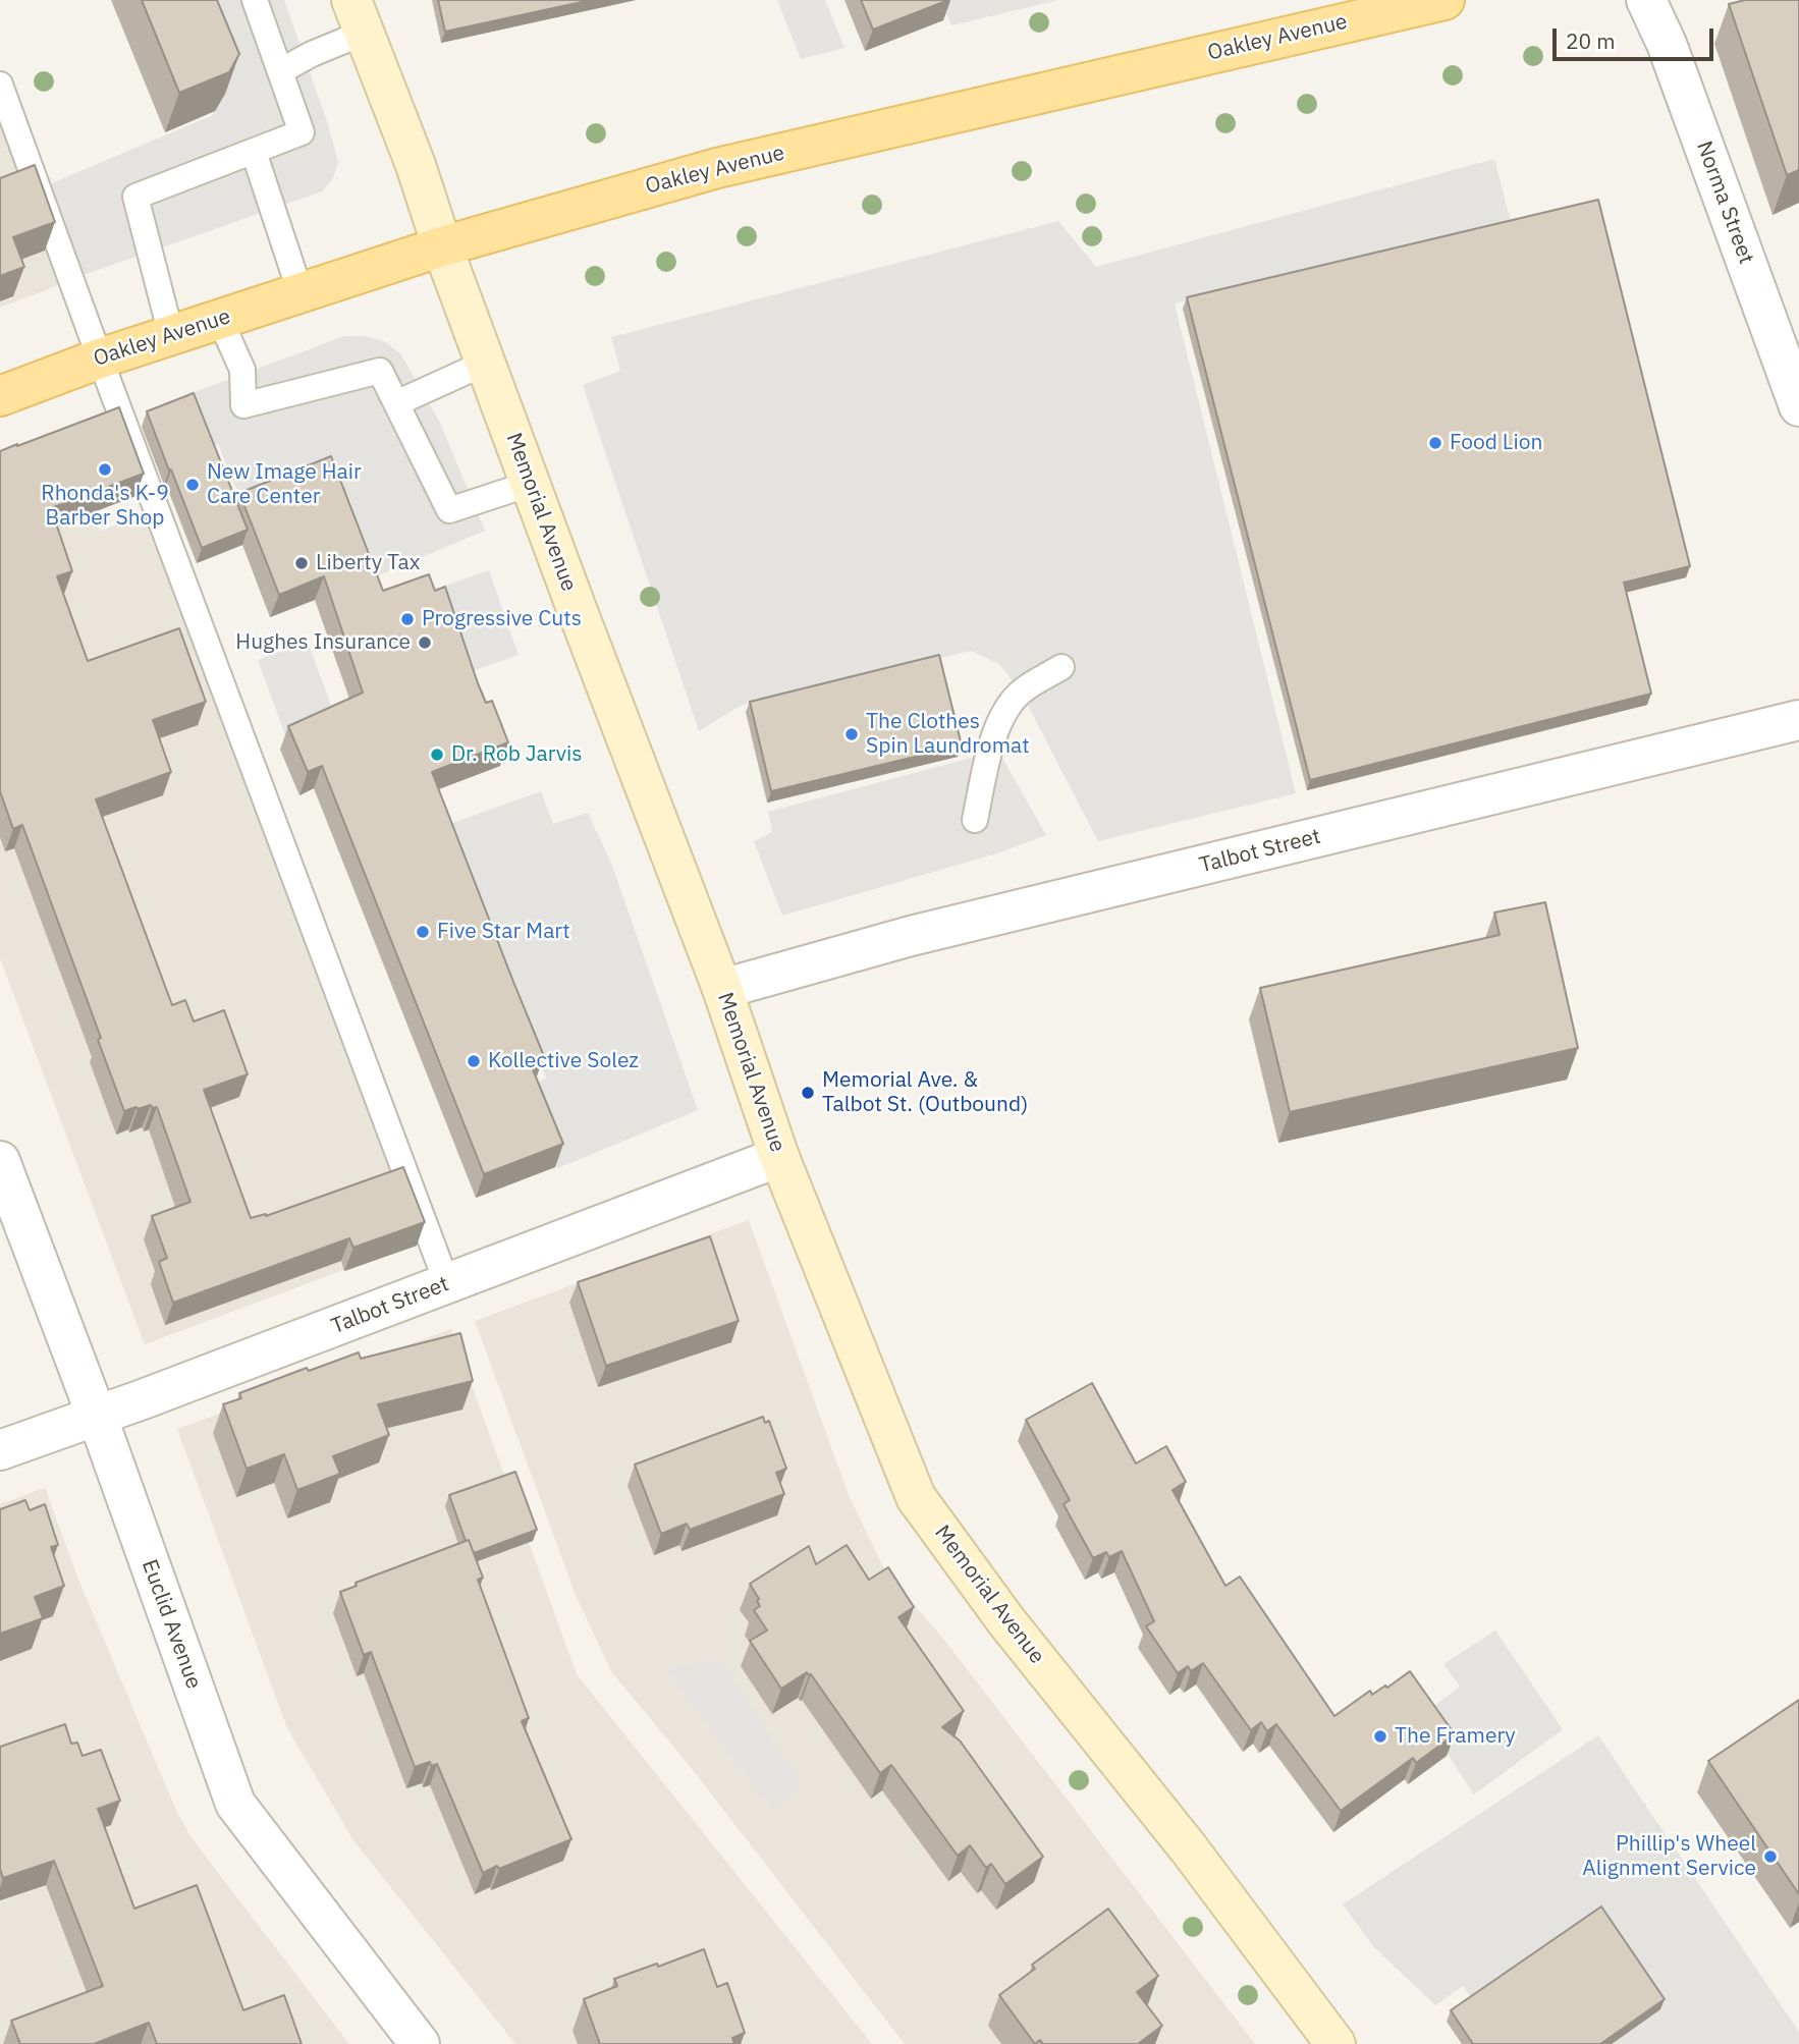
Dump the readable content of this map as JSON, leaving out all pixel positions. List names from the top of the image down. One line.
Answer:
{"streets":{"main road":["Oakley Avenue","Memorial Avenue"],"street":["Norma Street","Talbot Street","Euclid Avenue"]},"crossings":[["Oakley Avenue","Memorial Avenue"],["Memorial Avenue","Talbot Street"],["Talbot Street","Euclid Avenue"]],"places":["Food Lion","Rhonda's K-9 Barber Shop","New Image Hair Care Center","Liberty Tax","Progressive Cuts","Hughes Insurance","The Clothes Spin Laundromat","Dr. Rob Jarvis","Five Star Mart","Kollective Solez","Memorial Ave. & Talbot St. (Outbound)","The Framery","Phillip's Wheel Alignment Service"],"scale_bar":"20 m"}
